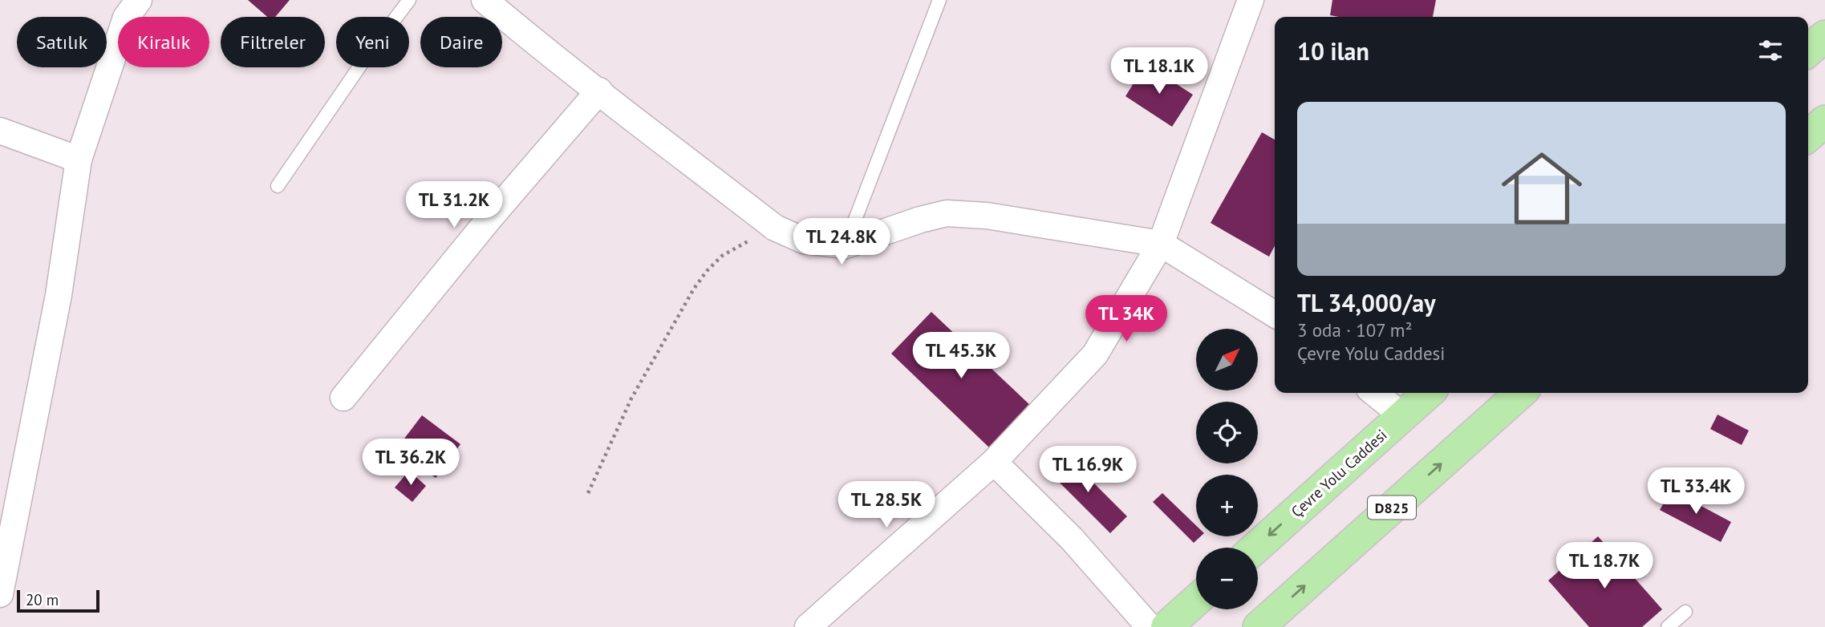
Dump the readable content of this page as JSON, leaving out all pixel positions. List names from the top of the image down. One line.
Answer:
{"streets":{"highway":["Çevre Yolu Caddesi","D825"]},"scale_bar":"20 m","north":"top right","page":{"chip":["Satılık","Kiralık","Filtreler","Yeni","Daire"],"heading":"10 ilan","price":["TL 18.1K","TL 31.2K","TL 24.8K","TL 34K","TL 45.3K","TL 36.2K","TL 16.9K","TL 33.4K","TL 28.5K","TL 18.7K"],"list":[{"name":"TL 34,000/ay","note":"3 oda · 107 m² · Çevre Yolu Caddesi"}],"map_buttons":["+","−"],"scale":"20 m"}}
